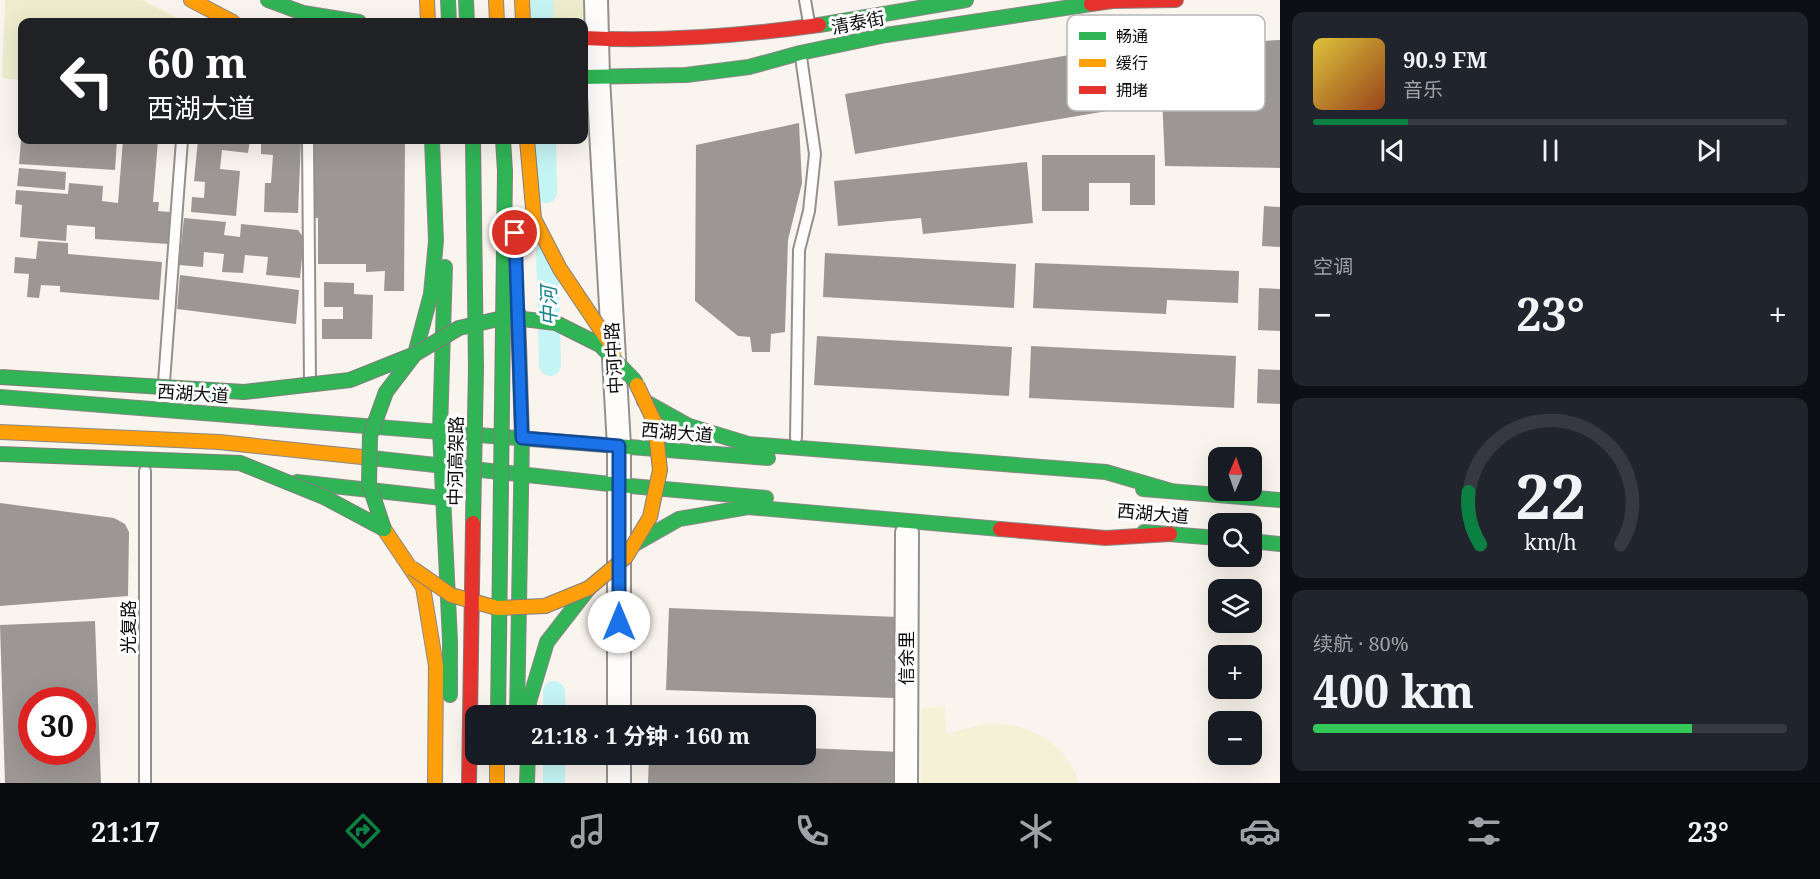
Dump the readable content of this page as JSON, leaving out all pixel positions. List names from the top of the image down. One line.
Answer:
{"streets":{"main road":["清泰街","西湖大道","中河高架路"],"street":["中河中路","信余里"],"lane":["光复路"]},"crossings":[["清泰街","中河中路"],["中河中路","西湖大道"]],"water":["中河"],"legend":["畅通","缓行","拥堵"],"north":"top","page":{"turn":["60 m","西湖大道"],"song":["90.9 FM","音乐"],"tile":["空调",["续航 · 80%","400 km"]],"heat":["−","23°","+"],"map_buttons":["+","−"],"limit":"30","trip":"21:18 · 1 分钟 · 160 m","tabs":["21:17","23°"],"gauge":["22","km/h"]}}
